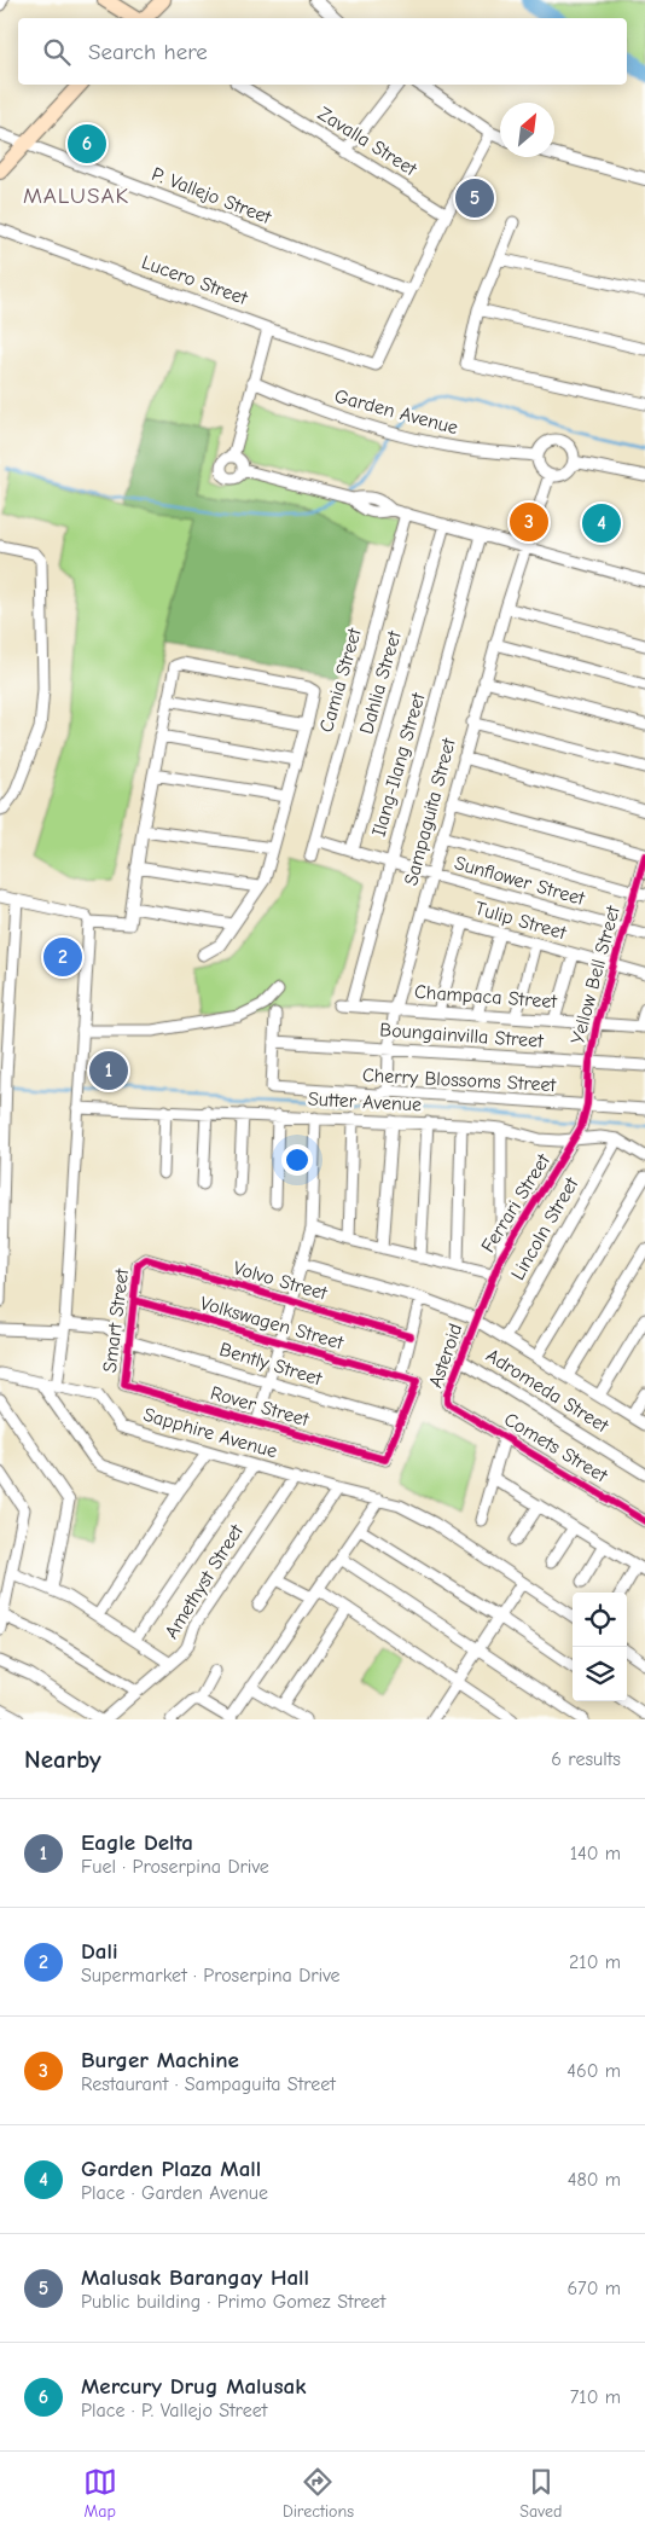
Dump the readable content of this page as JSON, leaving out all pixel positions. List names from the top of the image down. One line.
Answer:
{"streets":{"street":["Zavalla Street","P. Vallejo Street","Lucero Street","Garden Avenue","Camia Street","Dahlia Street","Ilang-Ilang Street","Sampaguita Street","Sunflower Street","Tulip Street","Yellow Bell Street","Champaca Street","Boungainvilla Street","Cherry Blossoms Street","Sutter Avenue","Ferrari Street","Lincoln Street","Volvo Street","Smart Street","Volkswagen Street","Asteroid","Bently Street","Adromeda Street","Rover Street","Sapphire Avenue","Comets Street","Amethyst Street"]},"crossings":[["P. Vallejo Street","Lucero Street"],["Garden Avenue","Sampaguita Street"],["Camia Street","Sunflower Street"],["Dahlia Street","Sunflower Street"],["Ilang-Ilang Street","Sunflower Street"],["Ilang-Ilang Street","Champaca Street"],["Sampaguita Street","Sunflower Street"],["Sampaguita Street","Tulip Street"],["Sampaguita Street","Champaca Street"],["Sampaguita Street","Boungainvilla Street"],["Sampaguita Street","Cherry Blossoms Street"],["Sunflower Street","Yellow Bell Street"],["Tulip Street","Yellow Bell Street"],["Yellow Bell Street","Champaca Street"],["Yellow Bell Street","Boungainvilla Street"],["Yellow Bell Street","Cherry Blossoms Street"],["Yellow Bell Street","Ferrari Street"],["Boungainvilla Street","Cherry Blossoms Street"],["Sutter Avenue","Ferrari Street"],["Sutter Avenue","Lincoln Street"],["Ferrari Street","Asteroid"],["Volvo Street","Smart Street"],["Smart Street","Volkswagen Street"],["Smart Street","Bently Street"],["Smart Street","Rover Street"],["Asteroid","Adromeda Street"],["Asteroid","Comets Street"],["Bently Street","Rover Street"],["Sapphire Avenue","Amethyst Street"]],"districts":["MALUSAK"],"north":"top right","page":{"search":"Search here","pins":["6","5","3","4","2","1"],"heading":["Nearby","6 results"],"list":[{"mark":"1","name":"Eagle Delta","note":"Fuel · Proserpina Drive","value":"140 m"},{"mark":"2","name":"Dali","note":"Supermarket · Proserpina Drive","value":"210 m"},{"mark":"3","name":"Burger Machine","note":"Restaurant · Sampaguita Street","value":"460 m"},{"mark":"4","name":"Garden Plaza Mall","note":"Place · Garden Avenue","value":"480 m"},{"mark":"5","name":"Malusak Barangay Hall","note":"Public building · Primo Gomez Street","value":"670 m"},{"mark":"6","name":"Mercury Drug Malusak","note":"Place · P. Vallejo Street","value":"710 m"}],"nav":["Map","Directions","Saved"]}}
